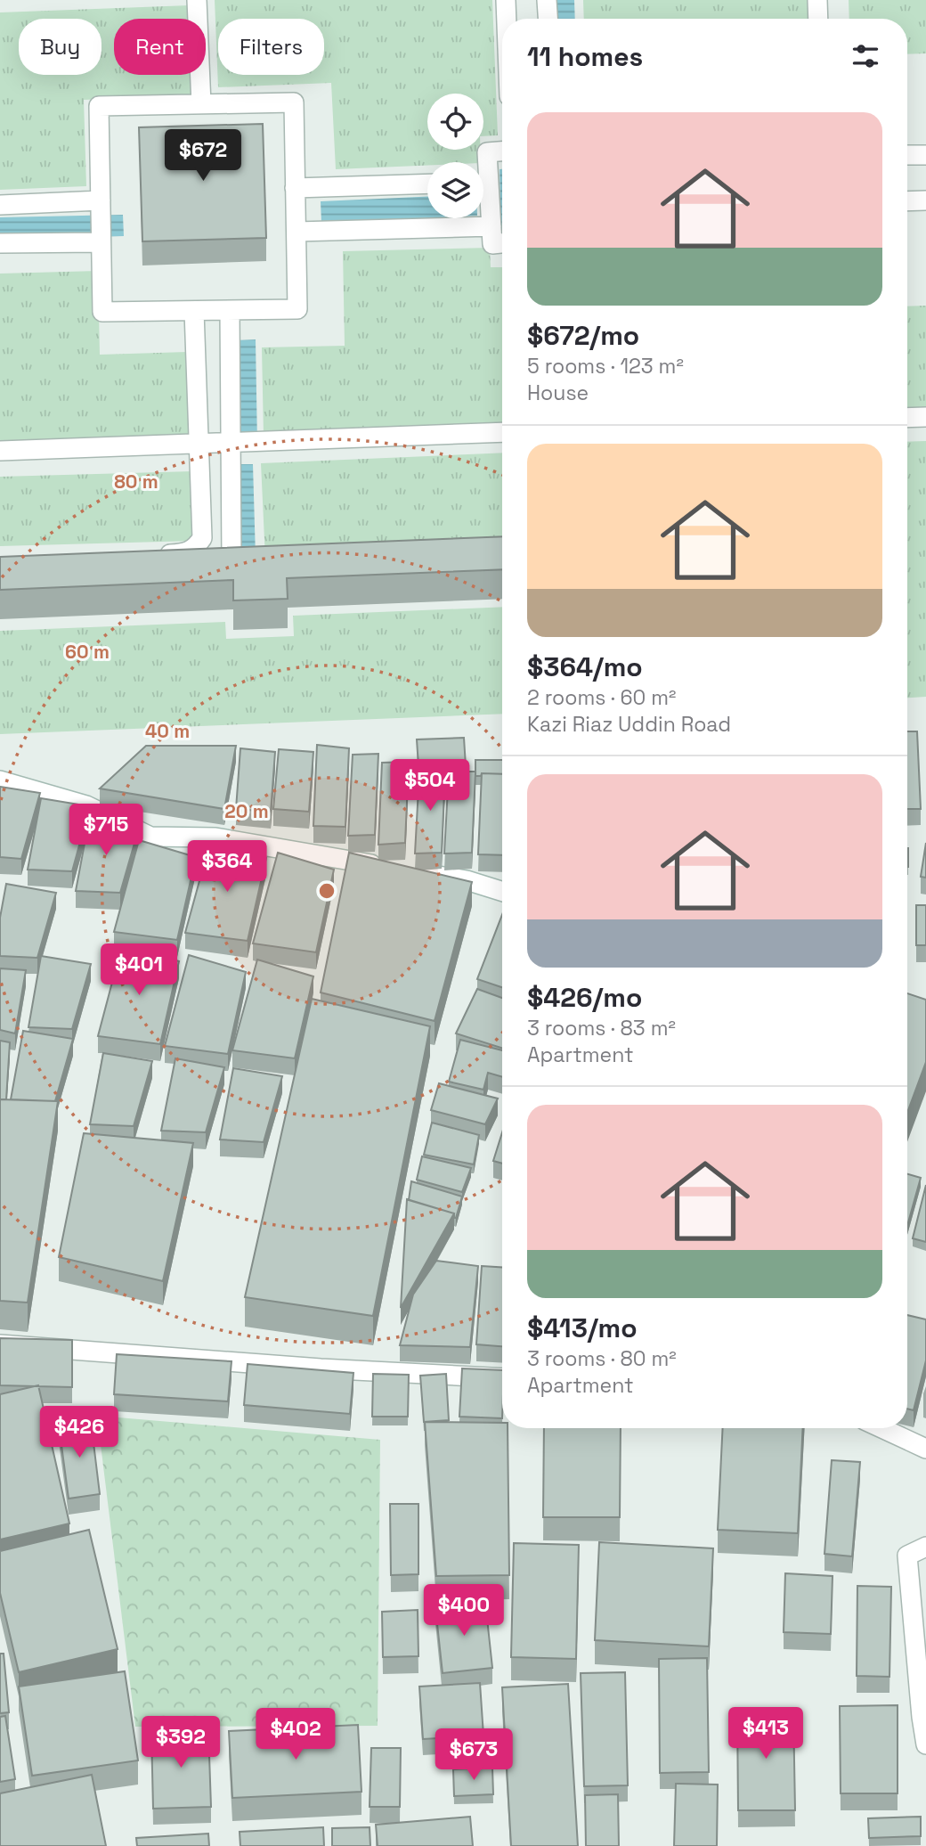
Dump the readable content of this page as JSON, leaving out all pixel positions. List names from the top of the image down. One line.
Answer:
{"page":{"chip":["Buy","Rent","Filters"],"heading":"11 homes","list":[{"name":"$672/mo","note":"5 rooms · 123 m² · House"},{"name":"$364/mo","note":"2 rooms · 60 m² · Kazi Riaz Uddin Road"},{"name":"$426/mo","note":"3 rooms · 83 m² · Apartment"},{"name":"$413/mo","note":"3 rooms · 80 m² · Apartment"}],"price":["$672","$504","$715","$364","$401","$426","$400","$413","$402","$392","$673"]},"rings":["80 m","60 m","40 m","20 m"]}
